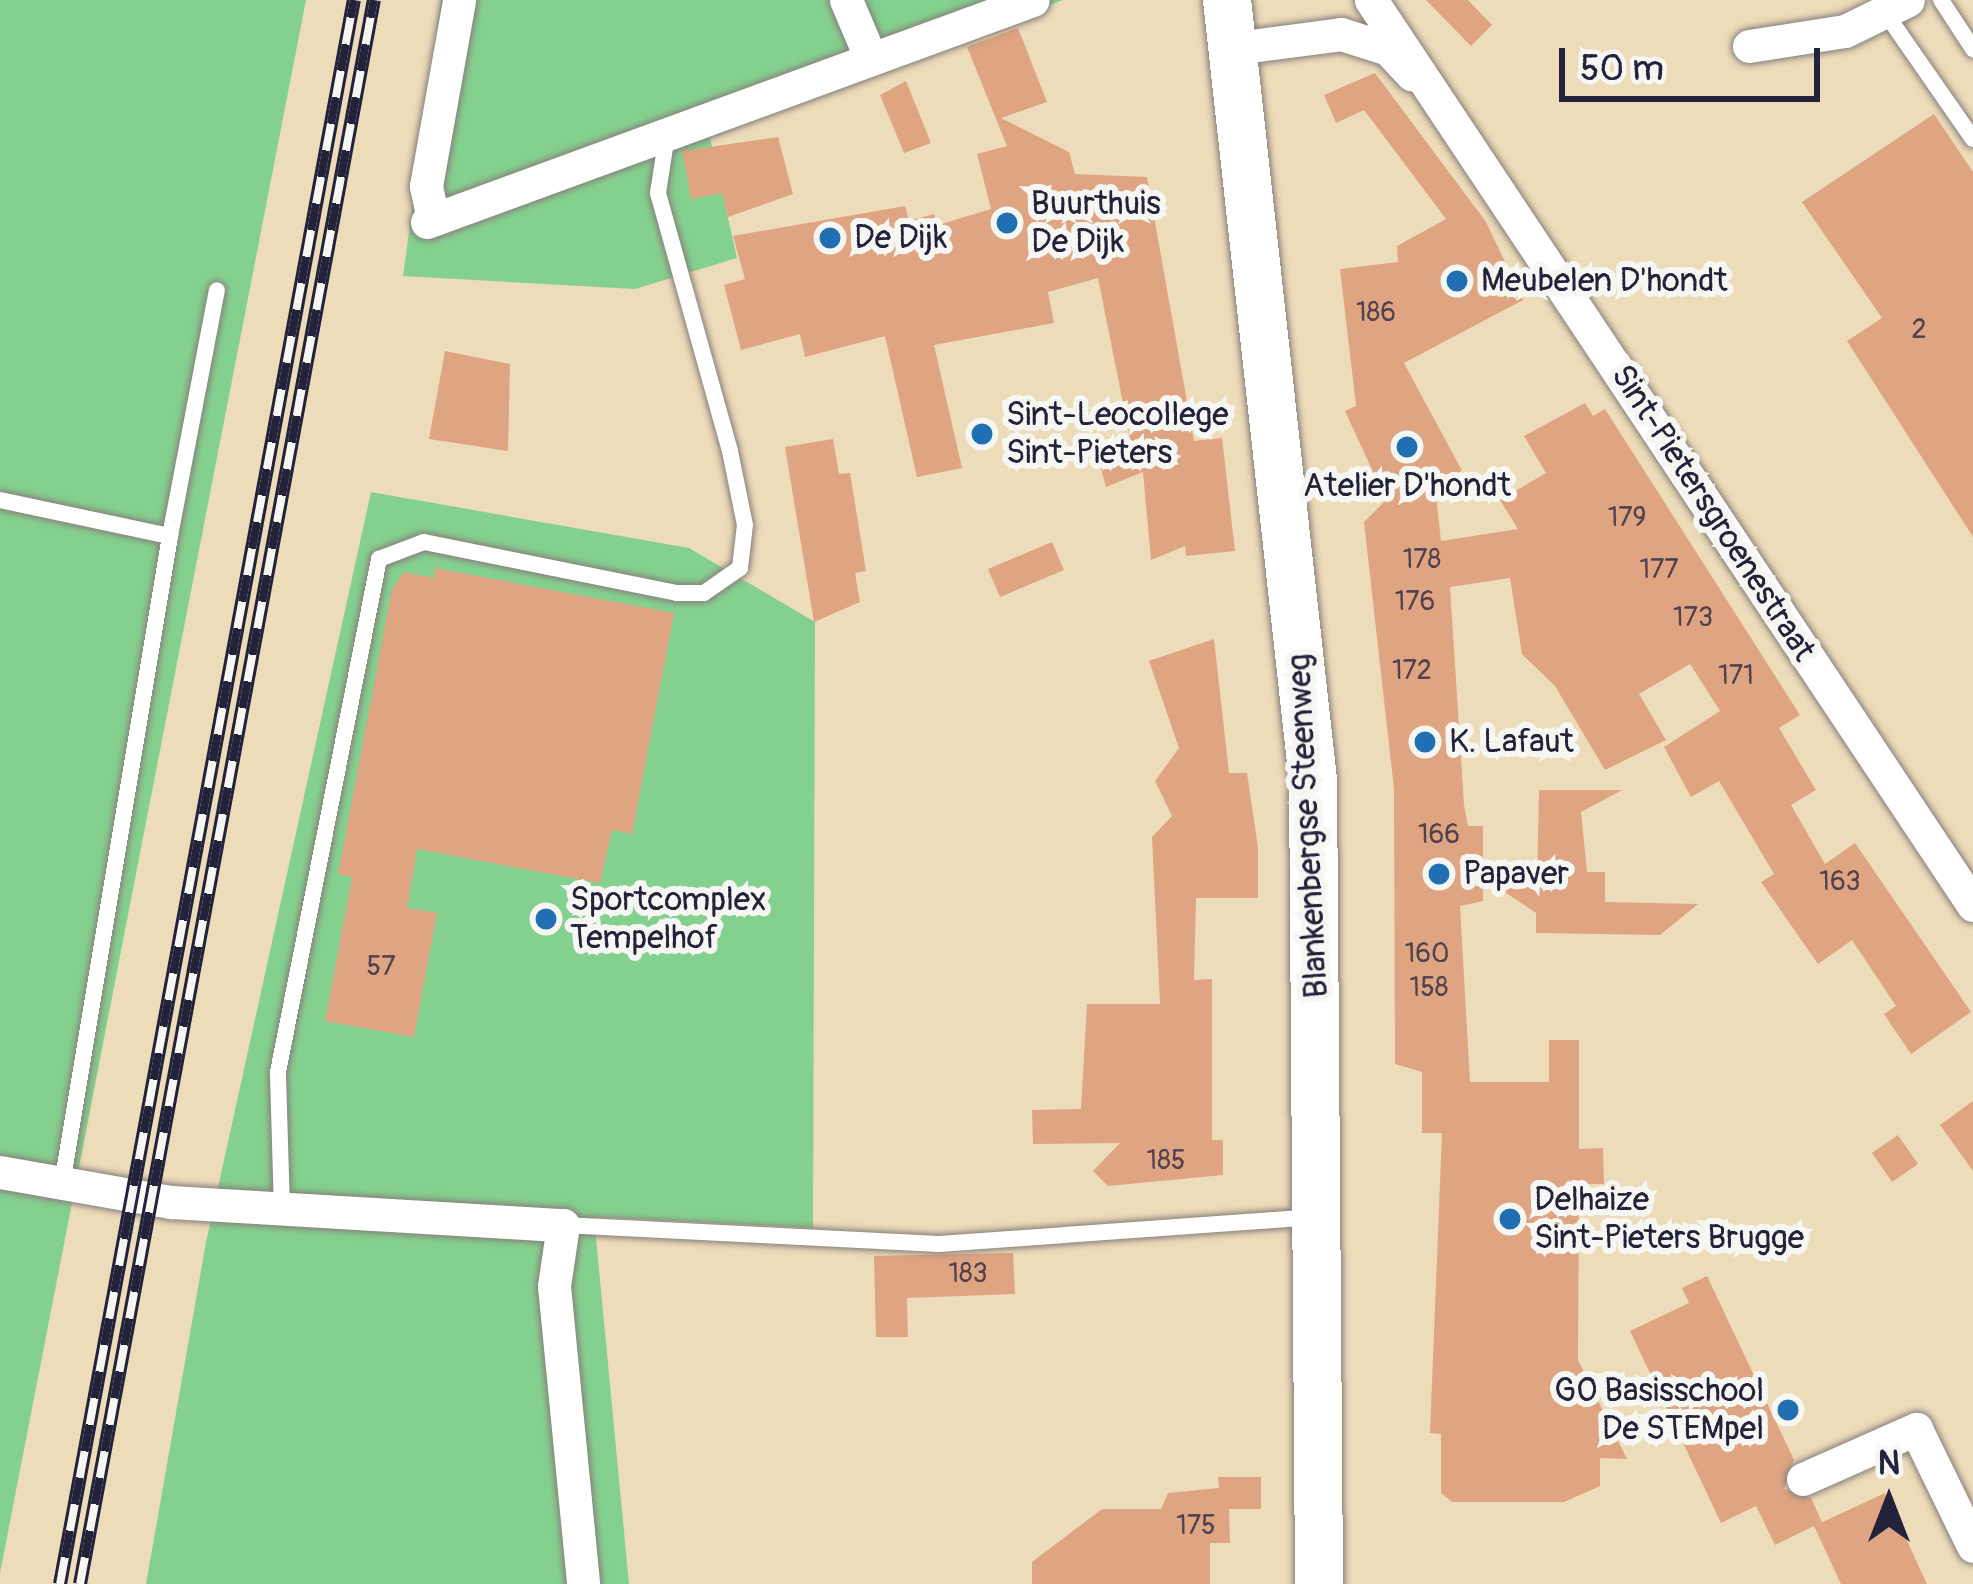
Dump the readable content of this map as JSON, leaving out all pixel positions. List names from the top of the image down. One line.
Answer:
{"streets":{"main road":["Blankenbergse Steenweg"],"street":["Sint-Pietersgroenestraat"]},"crossings":[["Sint-Pietersgroenestraat","Blankenbergse Steenweg"]],"places":["Buurthuis De Dijk","De Dijk","Meubelen D'hondt","Sint-Leocollege Sint-Pieters","Atelier D'hondt","K. Lafaut","Papaver","Sportcomplex Tempelhof","Delhaize Sint-Pieters Brugge","GO Basisschool De STEMpel"],"house_numbers":["186","2","179","178","177","176","173","172","171","166","163","160","57","158","185","183","175"],"scale_bar":"50 m","north":"top"}
